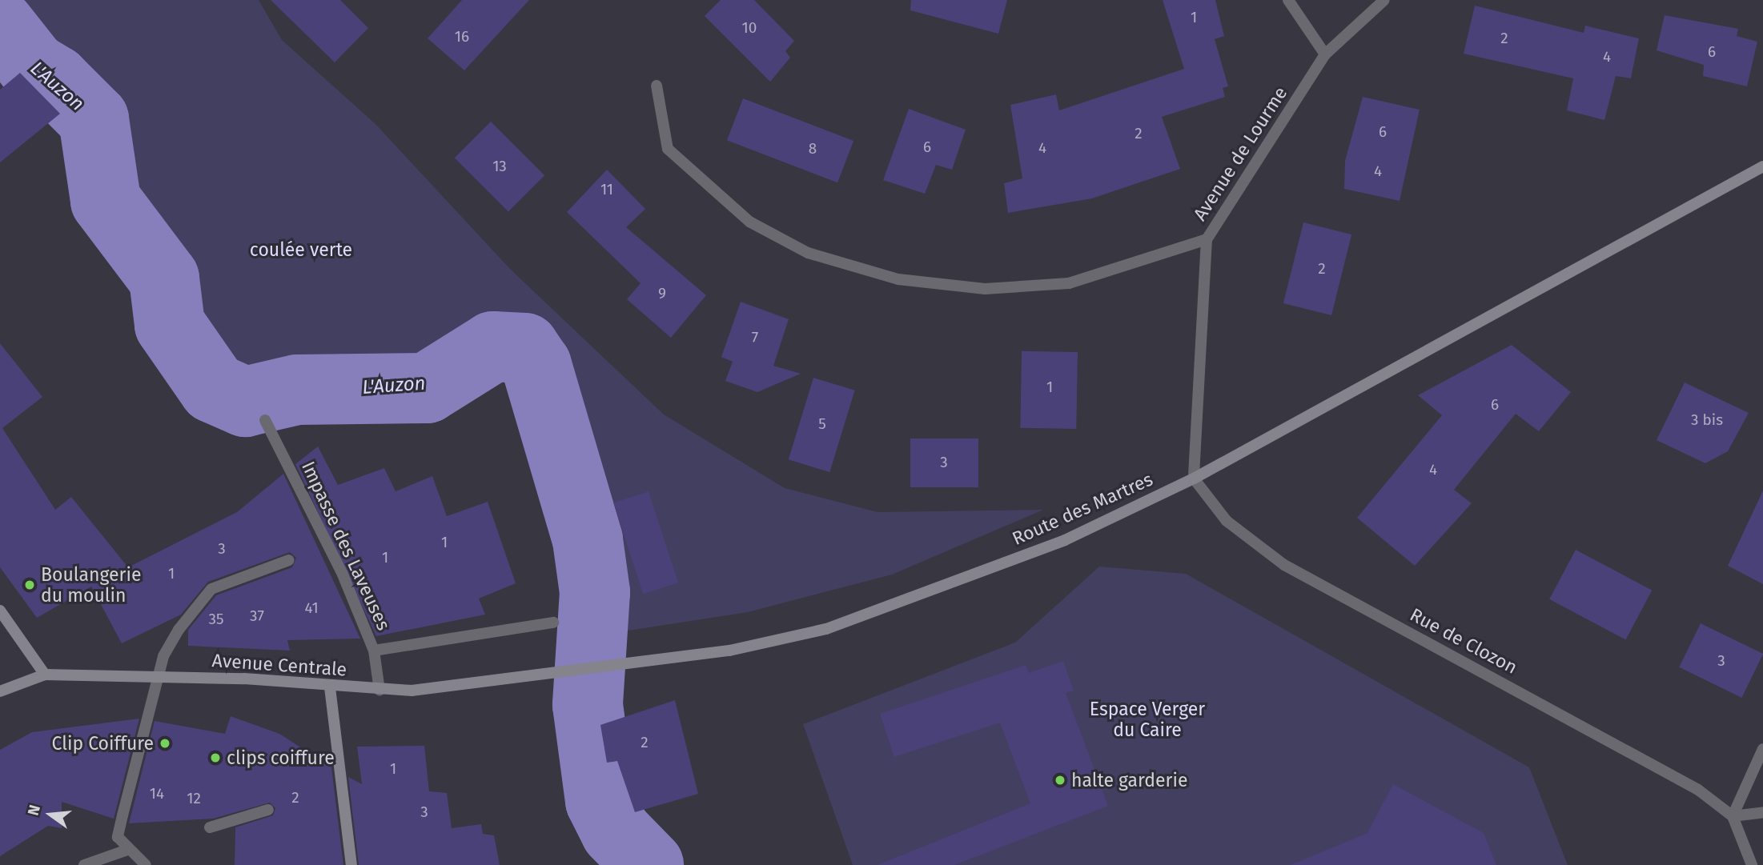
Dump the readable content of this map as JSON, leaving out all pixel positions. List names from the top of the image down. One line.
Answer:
{"streets":{"main road":["Route des Martres","Avenue Centrale"],"street":["Avenue de Lourme","Impasse des Laveuses","Rue de Clozon"]},"crossings":[["Avenue de Lourme","Route des Martres"],["Avenue de Lourme","Rue de Clozon"],["Route des Martres","Rue de Clozon"],["Route des Martres","Avenue Centrale"],["Impasse des Laveuses","Avenue Centrale"]],"water":["L'Auzon"],"parks":["coulée verte","Espace Verger du Caire"],"places":["Boulangerie du moulin","Clip Coiffure","clips coiffure","halte garderie"],"house_numbers":["1","10","16","2","6","4","6","2","6","4","8","13","4","11","2","9","7","1","6","3 bis","5","3","4","1","3","1","1","41","37","35","3","2","1","14","2","12","3"],"north":"left"}
